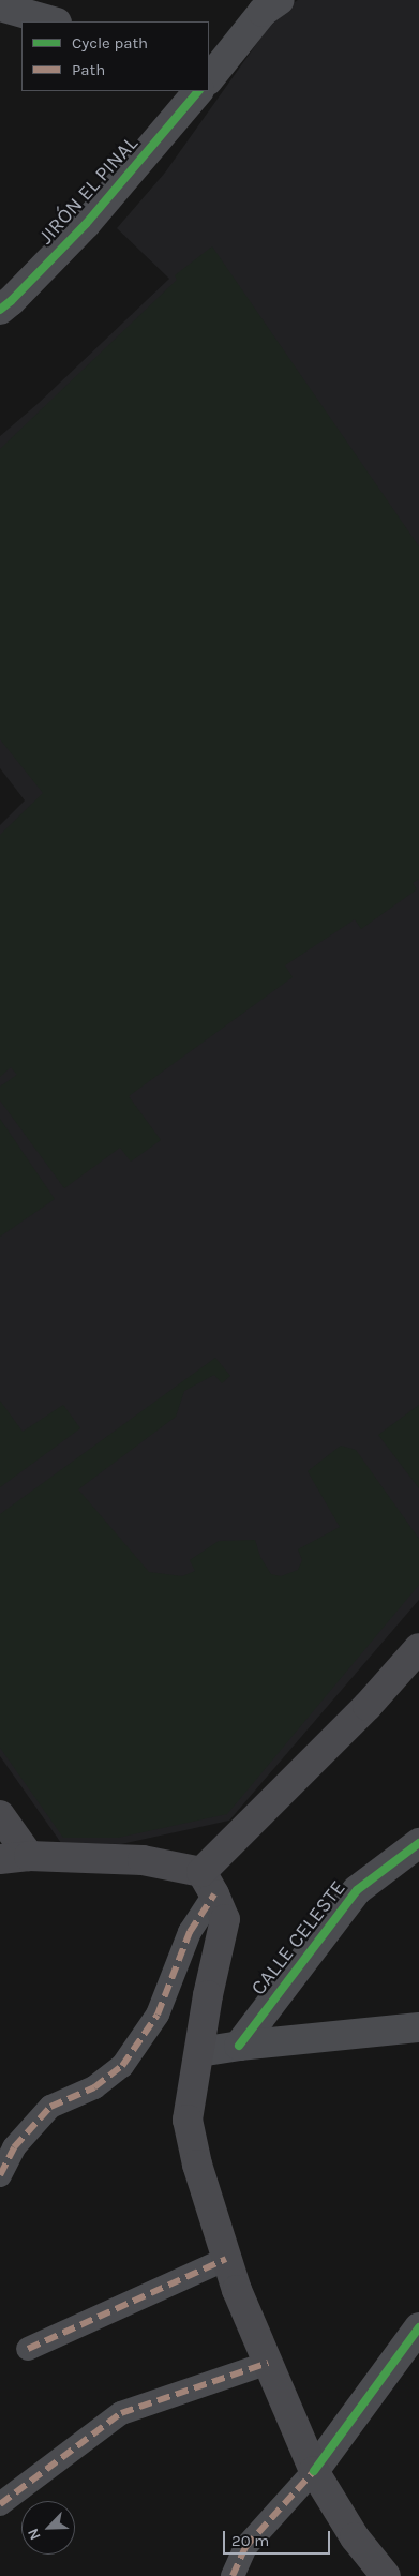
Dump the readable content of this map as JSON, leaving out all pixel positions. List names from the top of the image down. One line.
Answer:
{"streets":{"street":["JIRÓN EL PINAL","CALLE CELESTE"]},"legend":["Cycle path","Path"],"scale_bar":"20 m","north":"bottom left"}
